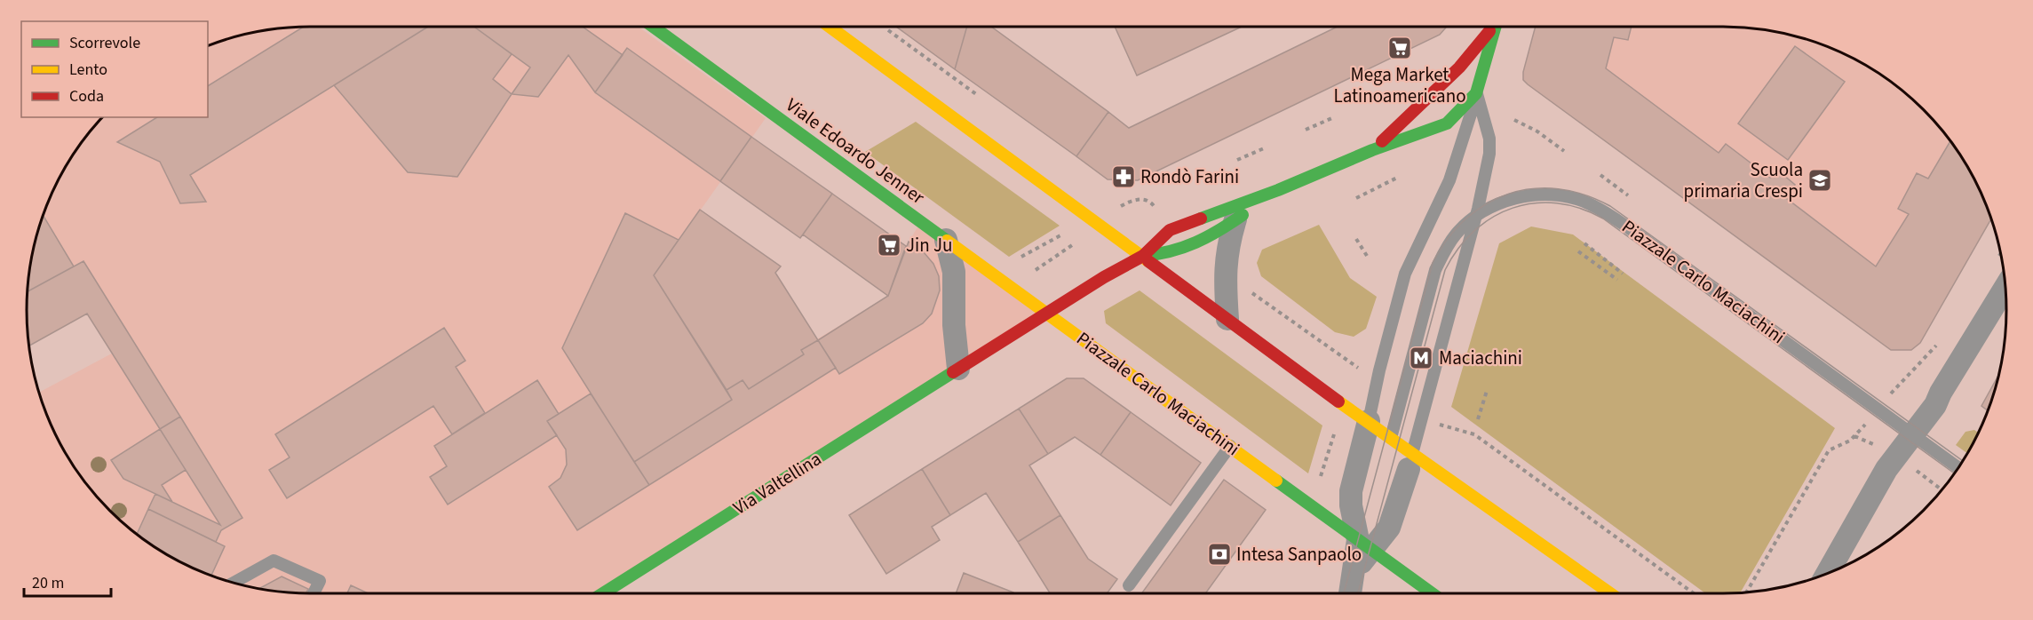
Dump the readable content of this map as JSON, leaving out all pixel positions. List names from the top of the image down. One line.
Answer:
{"streets":{"main road":["Viale Edoardo Jenner","Piazzale Carlo Maciachini","Via Valtellina"]},"crossings":[["Viale Edoardo Jenner","Piazzale Carlo Maciachini"],["Viale Edoardo Jenner","Via Valtellina"],["Piazzale Carlo Maciachini","Via Valtellina"]],"places":{"supermarket":["Mega Market Latinoamericano","Jin Ju"],"pharmacy":["Rondò Farini"],"school or university":["Scuola primaria Crespi"],"metro station":["Maciachini"],"bank":["Intesa Sanpaolo"]},"legend":["Scorrevole","Lento","Coda"],"scale_bar":"20 m"}
